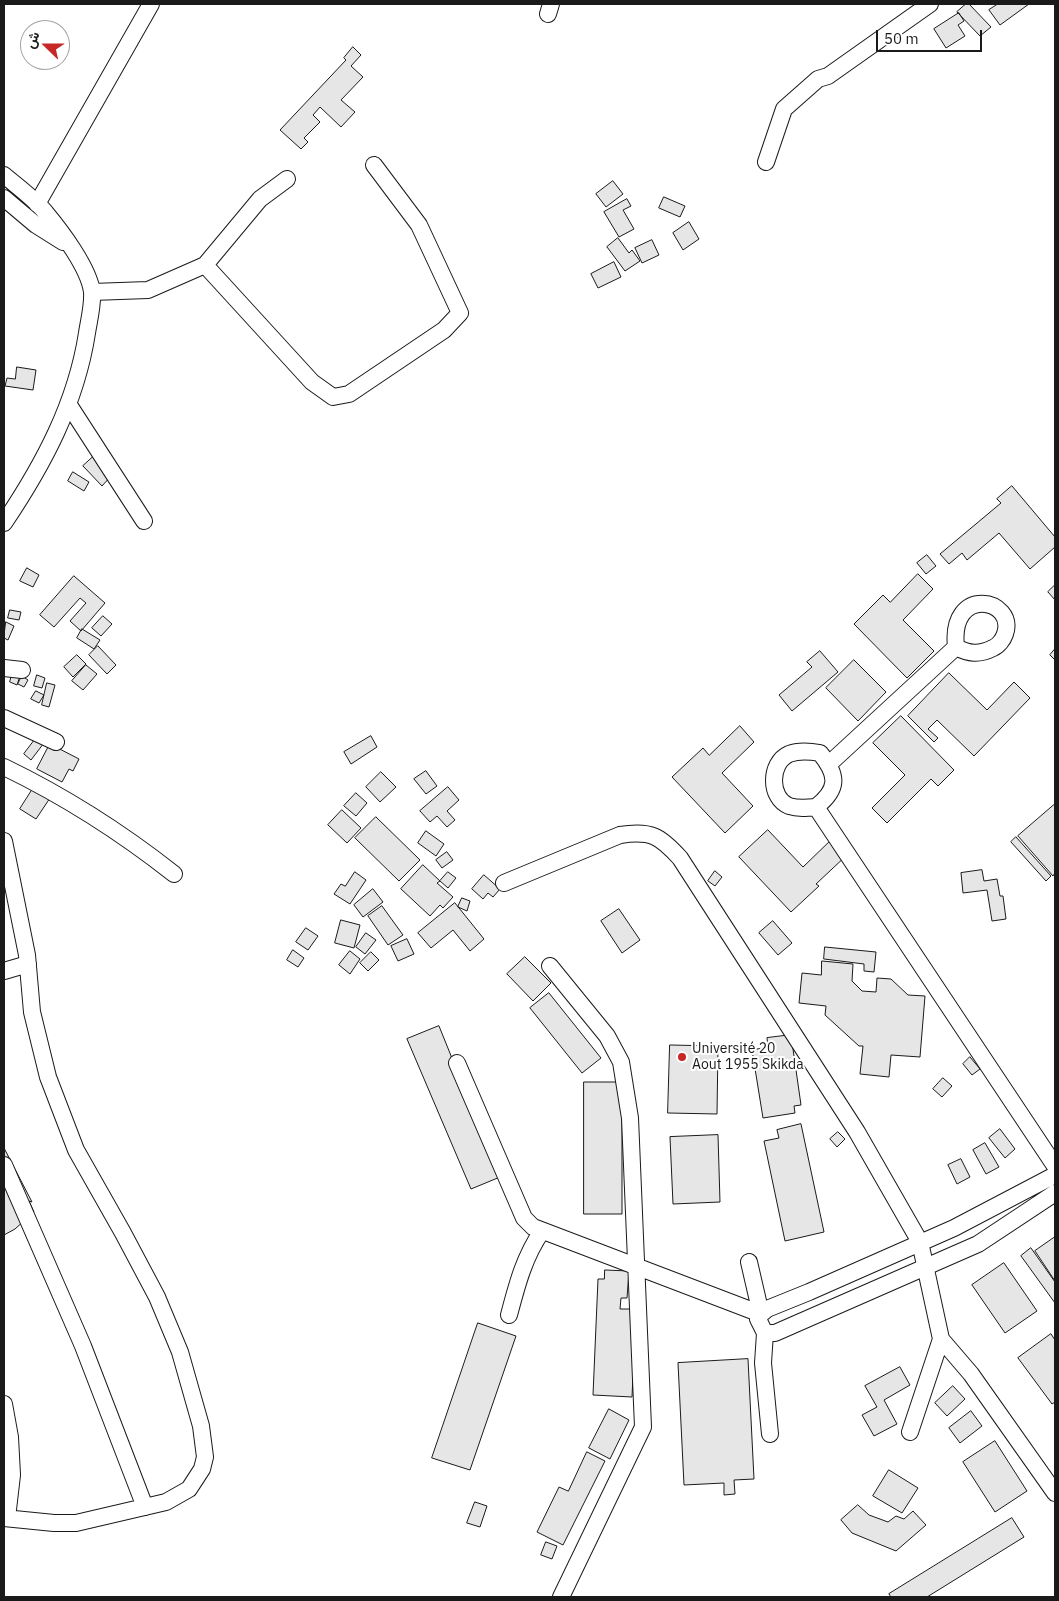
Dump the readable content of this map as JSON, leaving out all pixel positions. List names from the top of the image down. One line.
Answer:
{"places":["Université 20 Aout 1955 Skikda"],"scale_bar":"50 m","north":"left"}
